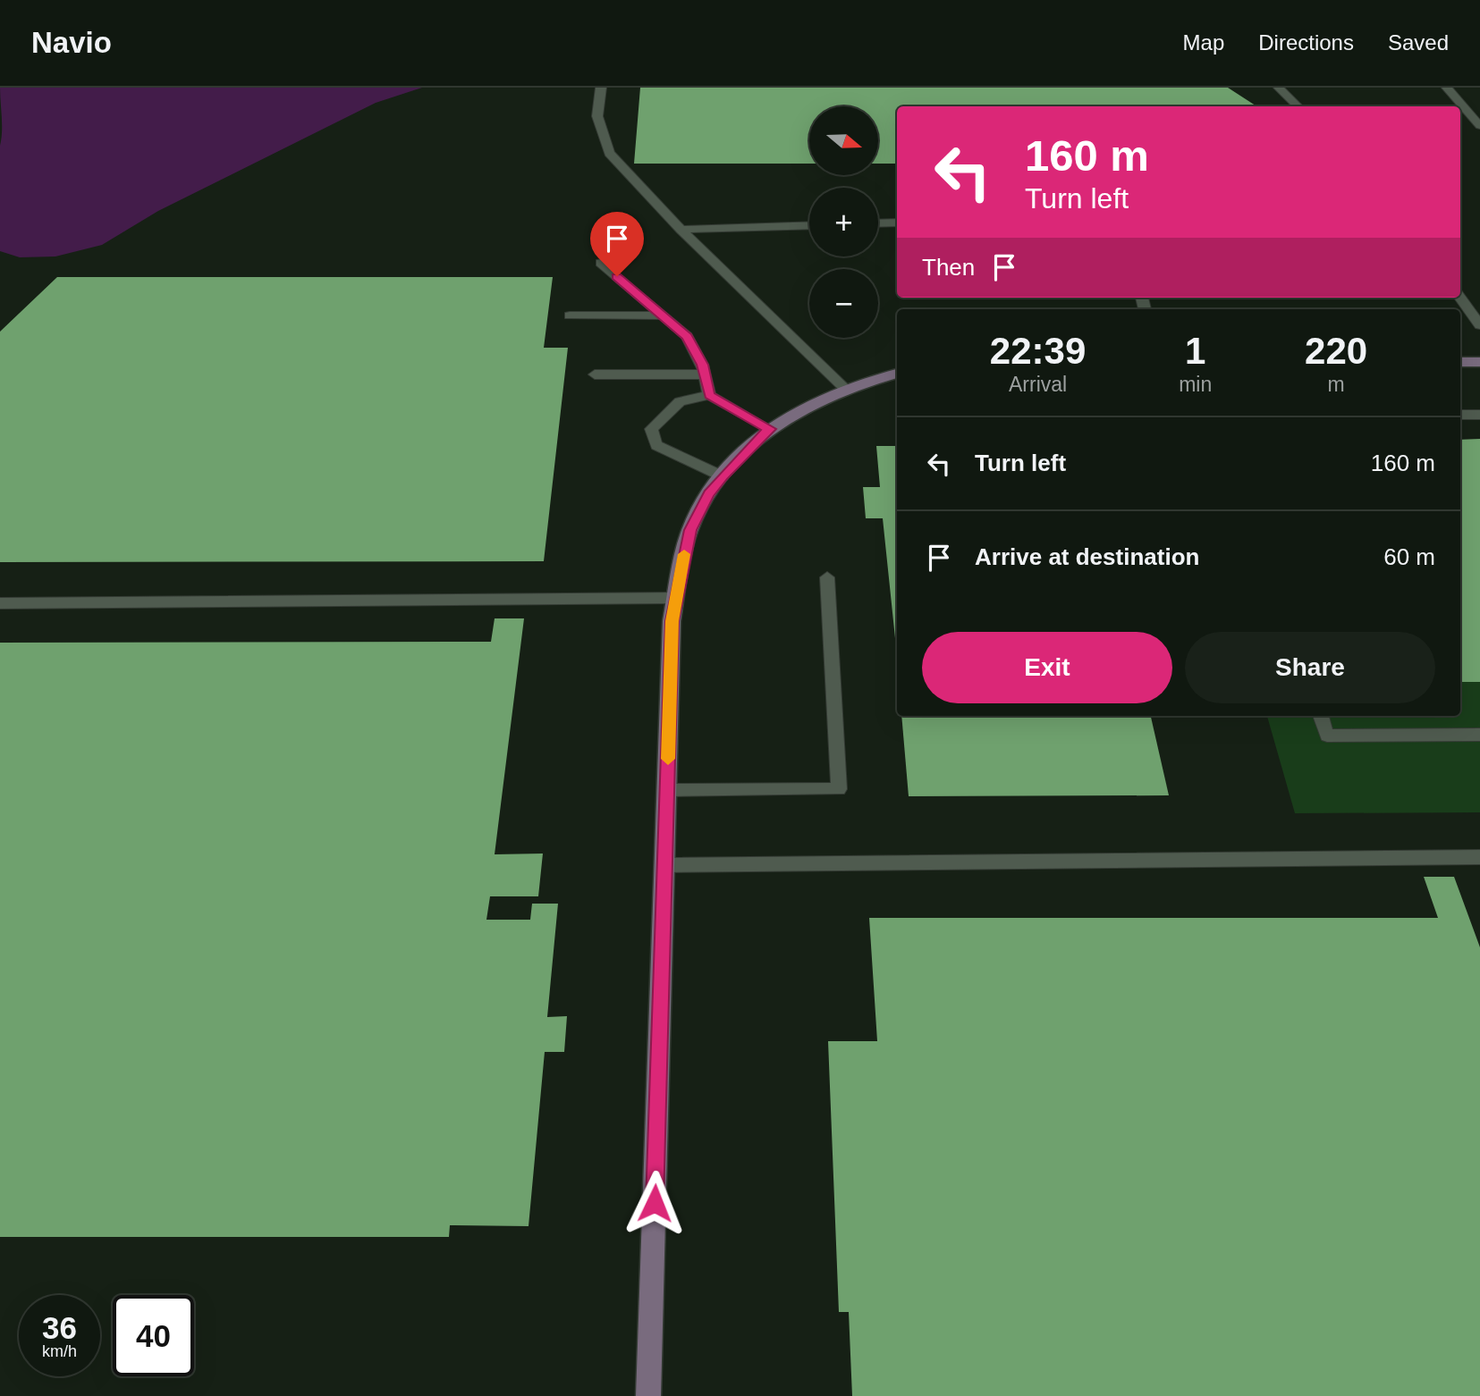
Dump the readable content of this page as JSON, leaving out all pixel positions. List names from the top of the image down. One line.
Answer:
{"north":"right","page":{"header":"Navio","nav":["Map","Directions","Saved"],"map_buttons":["+","−"],"turn":["160 m","Turn left"],"then":"Then","eta":["22:39","Arrival","1","min","220","m"],"list":[{"name":"Turn left","value":"160 m"},{"name":"Arrive at destination","value":"60 m"}],"buttons":["Exit","Share"],"speed":"36 km/h","limit":"40"}}
